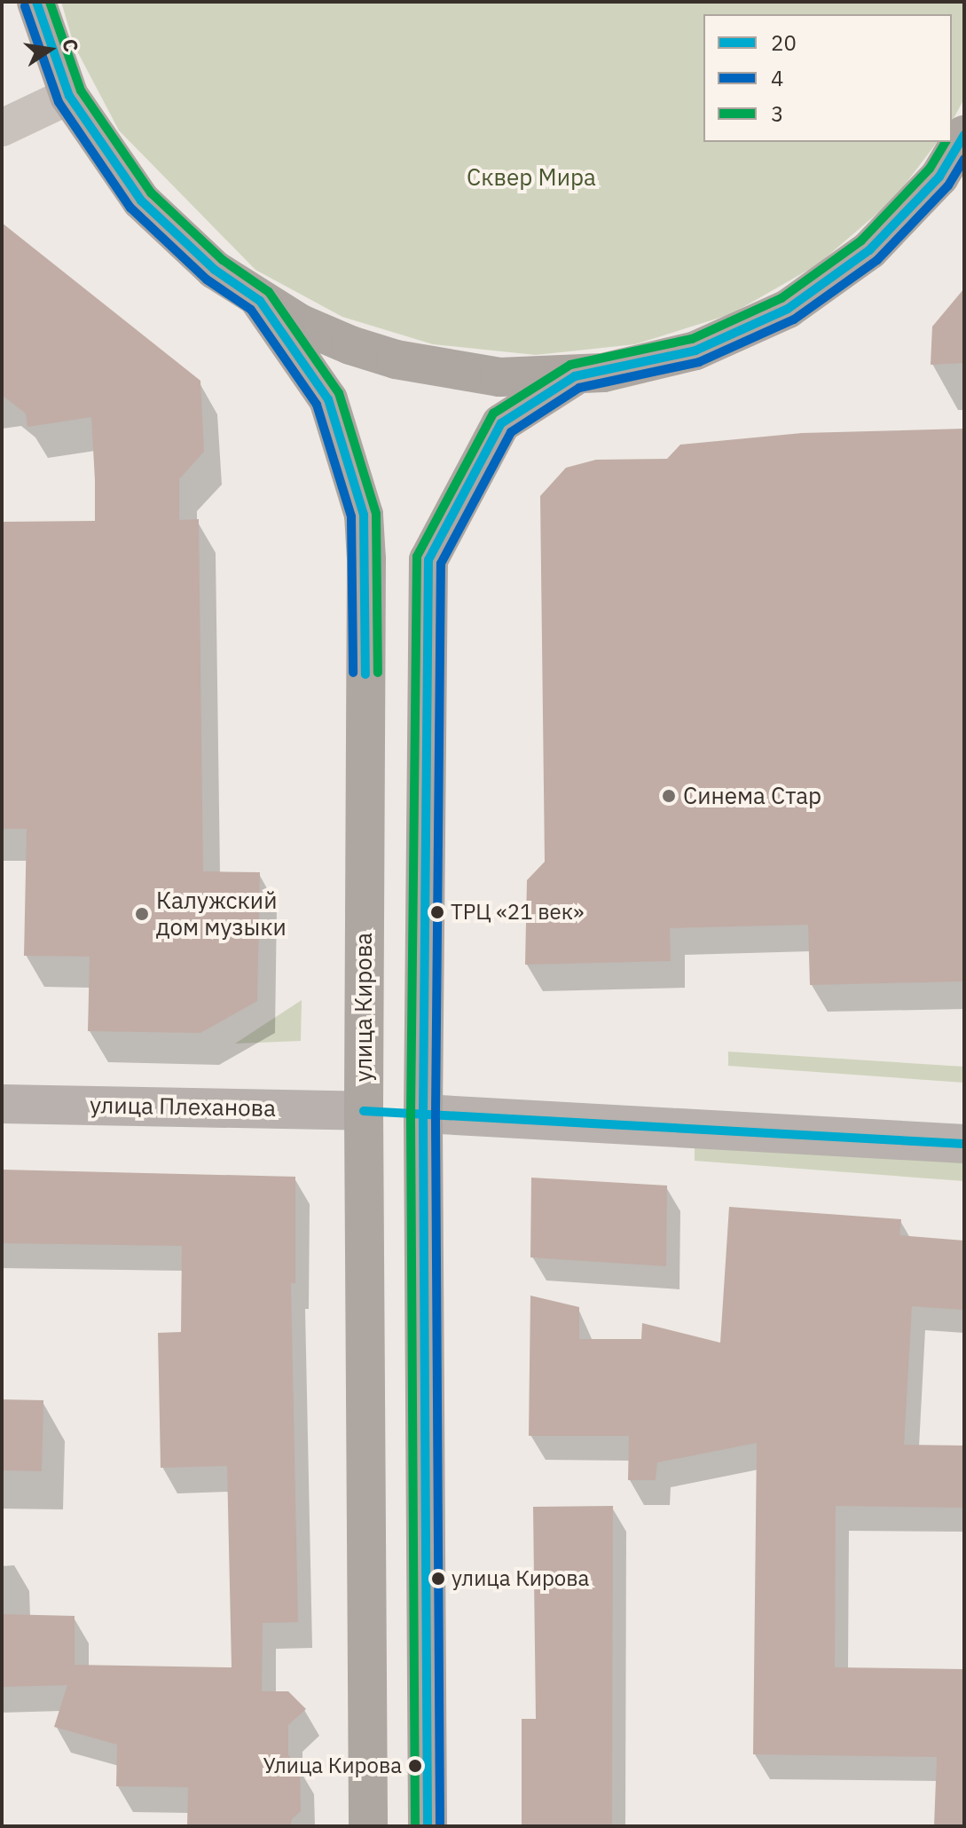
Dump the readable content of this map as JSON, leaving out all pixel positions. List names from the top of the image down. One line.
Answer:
{"streets":{"main road":["улица Кирова","улица Плеханова"]},"crossings":[["улица Кирова","улица Плеханова"]],"parks":["Сквер Мира"],"places":["Синема Стар","ТРЦ «21 век»","Калужский дом музыки","улица Кирова","Улица Кирова"],"lines":["transit line 20","transit line 3","transit line 4"],"legend":["20","4","3"],"north":"right"}
